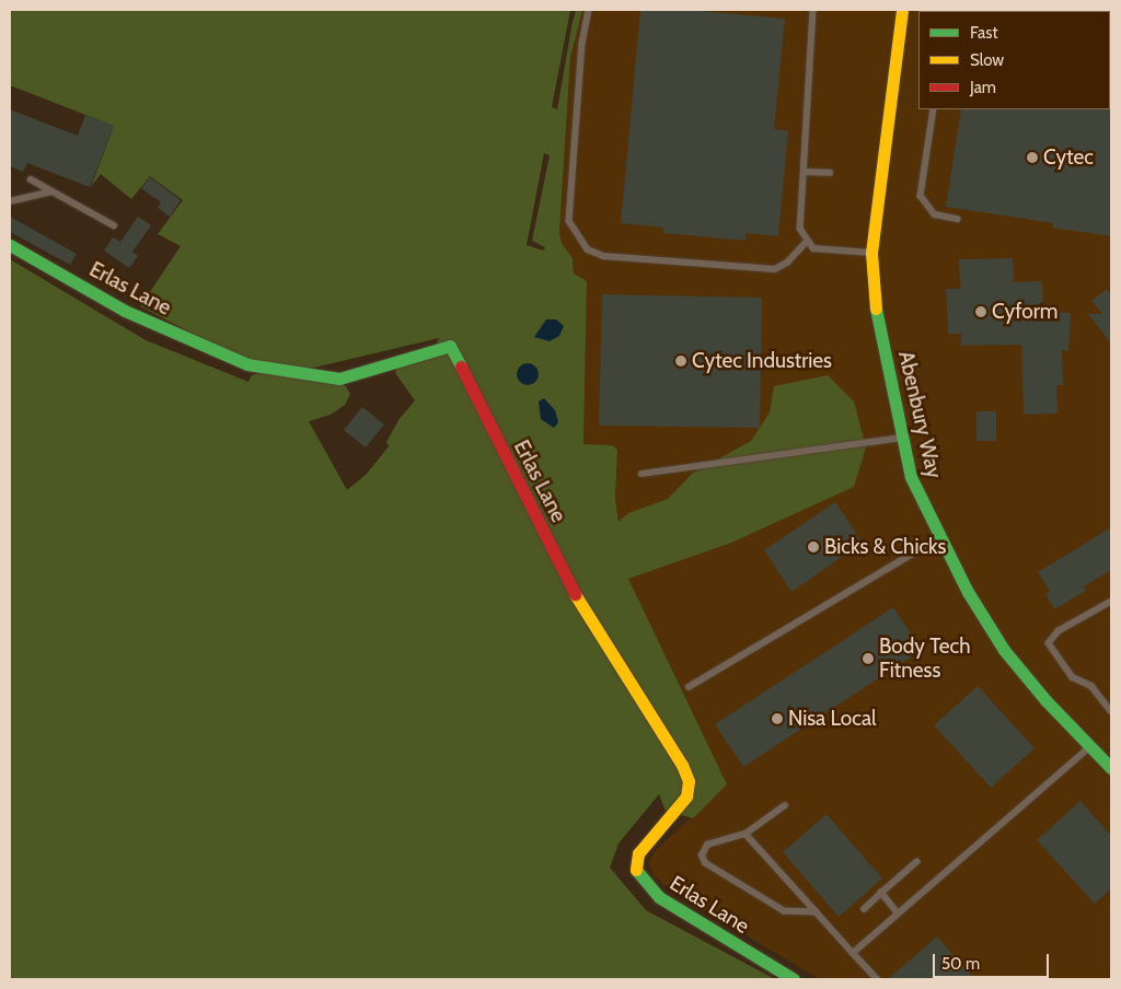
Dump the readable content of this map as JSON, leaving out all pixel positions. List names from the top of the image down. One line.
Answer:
{"streets":{"street":["Erlas Lane","Abenbury Way"]},"places":["Cytec","Cyform","Cytec Industries","Bicks & Chicks","Body Tech Fitness","Nisa Local"],"legend":["Fast","Slow","Jam"],"scale_bar":"50 m"}
